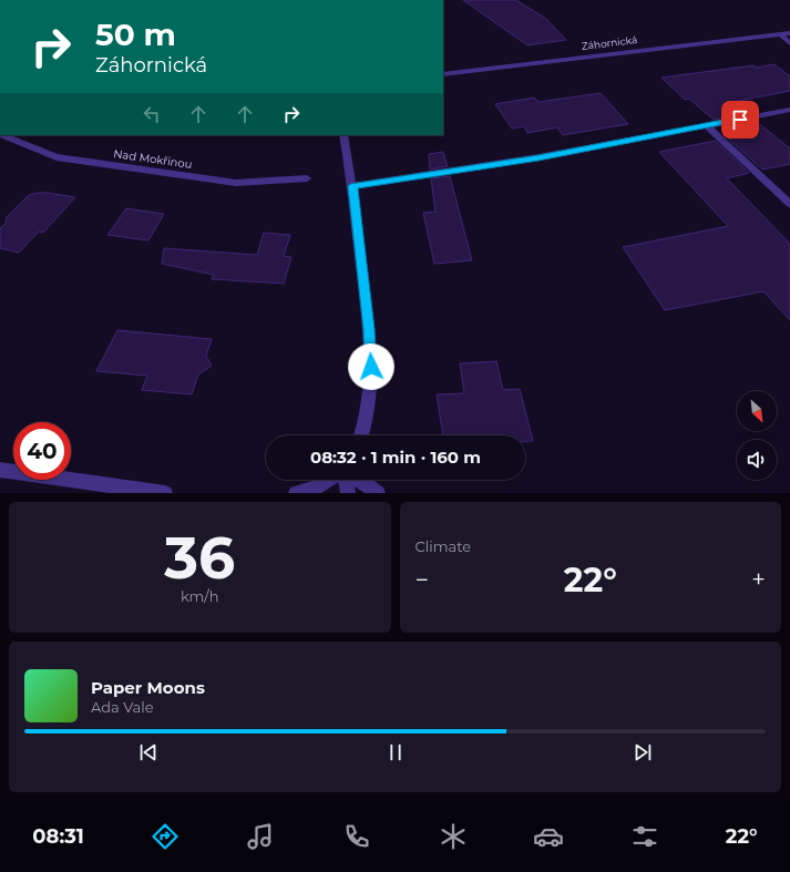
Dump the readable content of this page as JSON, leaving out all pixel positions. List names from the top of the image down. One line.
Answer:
{"streets":{"street":["Záhornická","Nad Mokřinou"]},"north":"bottom right","page":{"turn":["50 m","Záhornická"],"limit":"40","trip":"08:32 · 1 min · 160 m","tile":[["36","km/h"],"Climate"],"heat":["−","22°","+"],"song":["Paper Moons","Ada Vale"],"tabs":["08:31","22°"]}}
